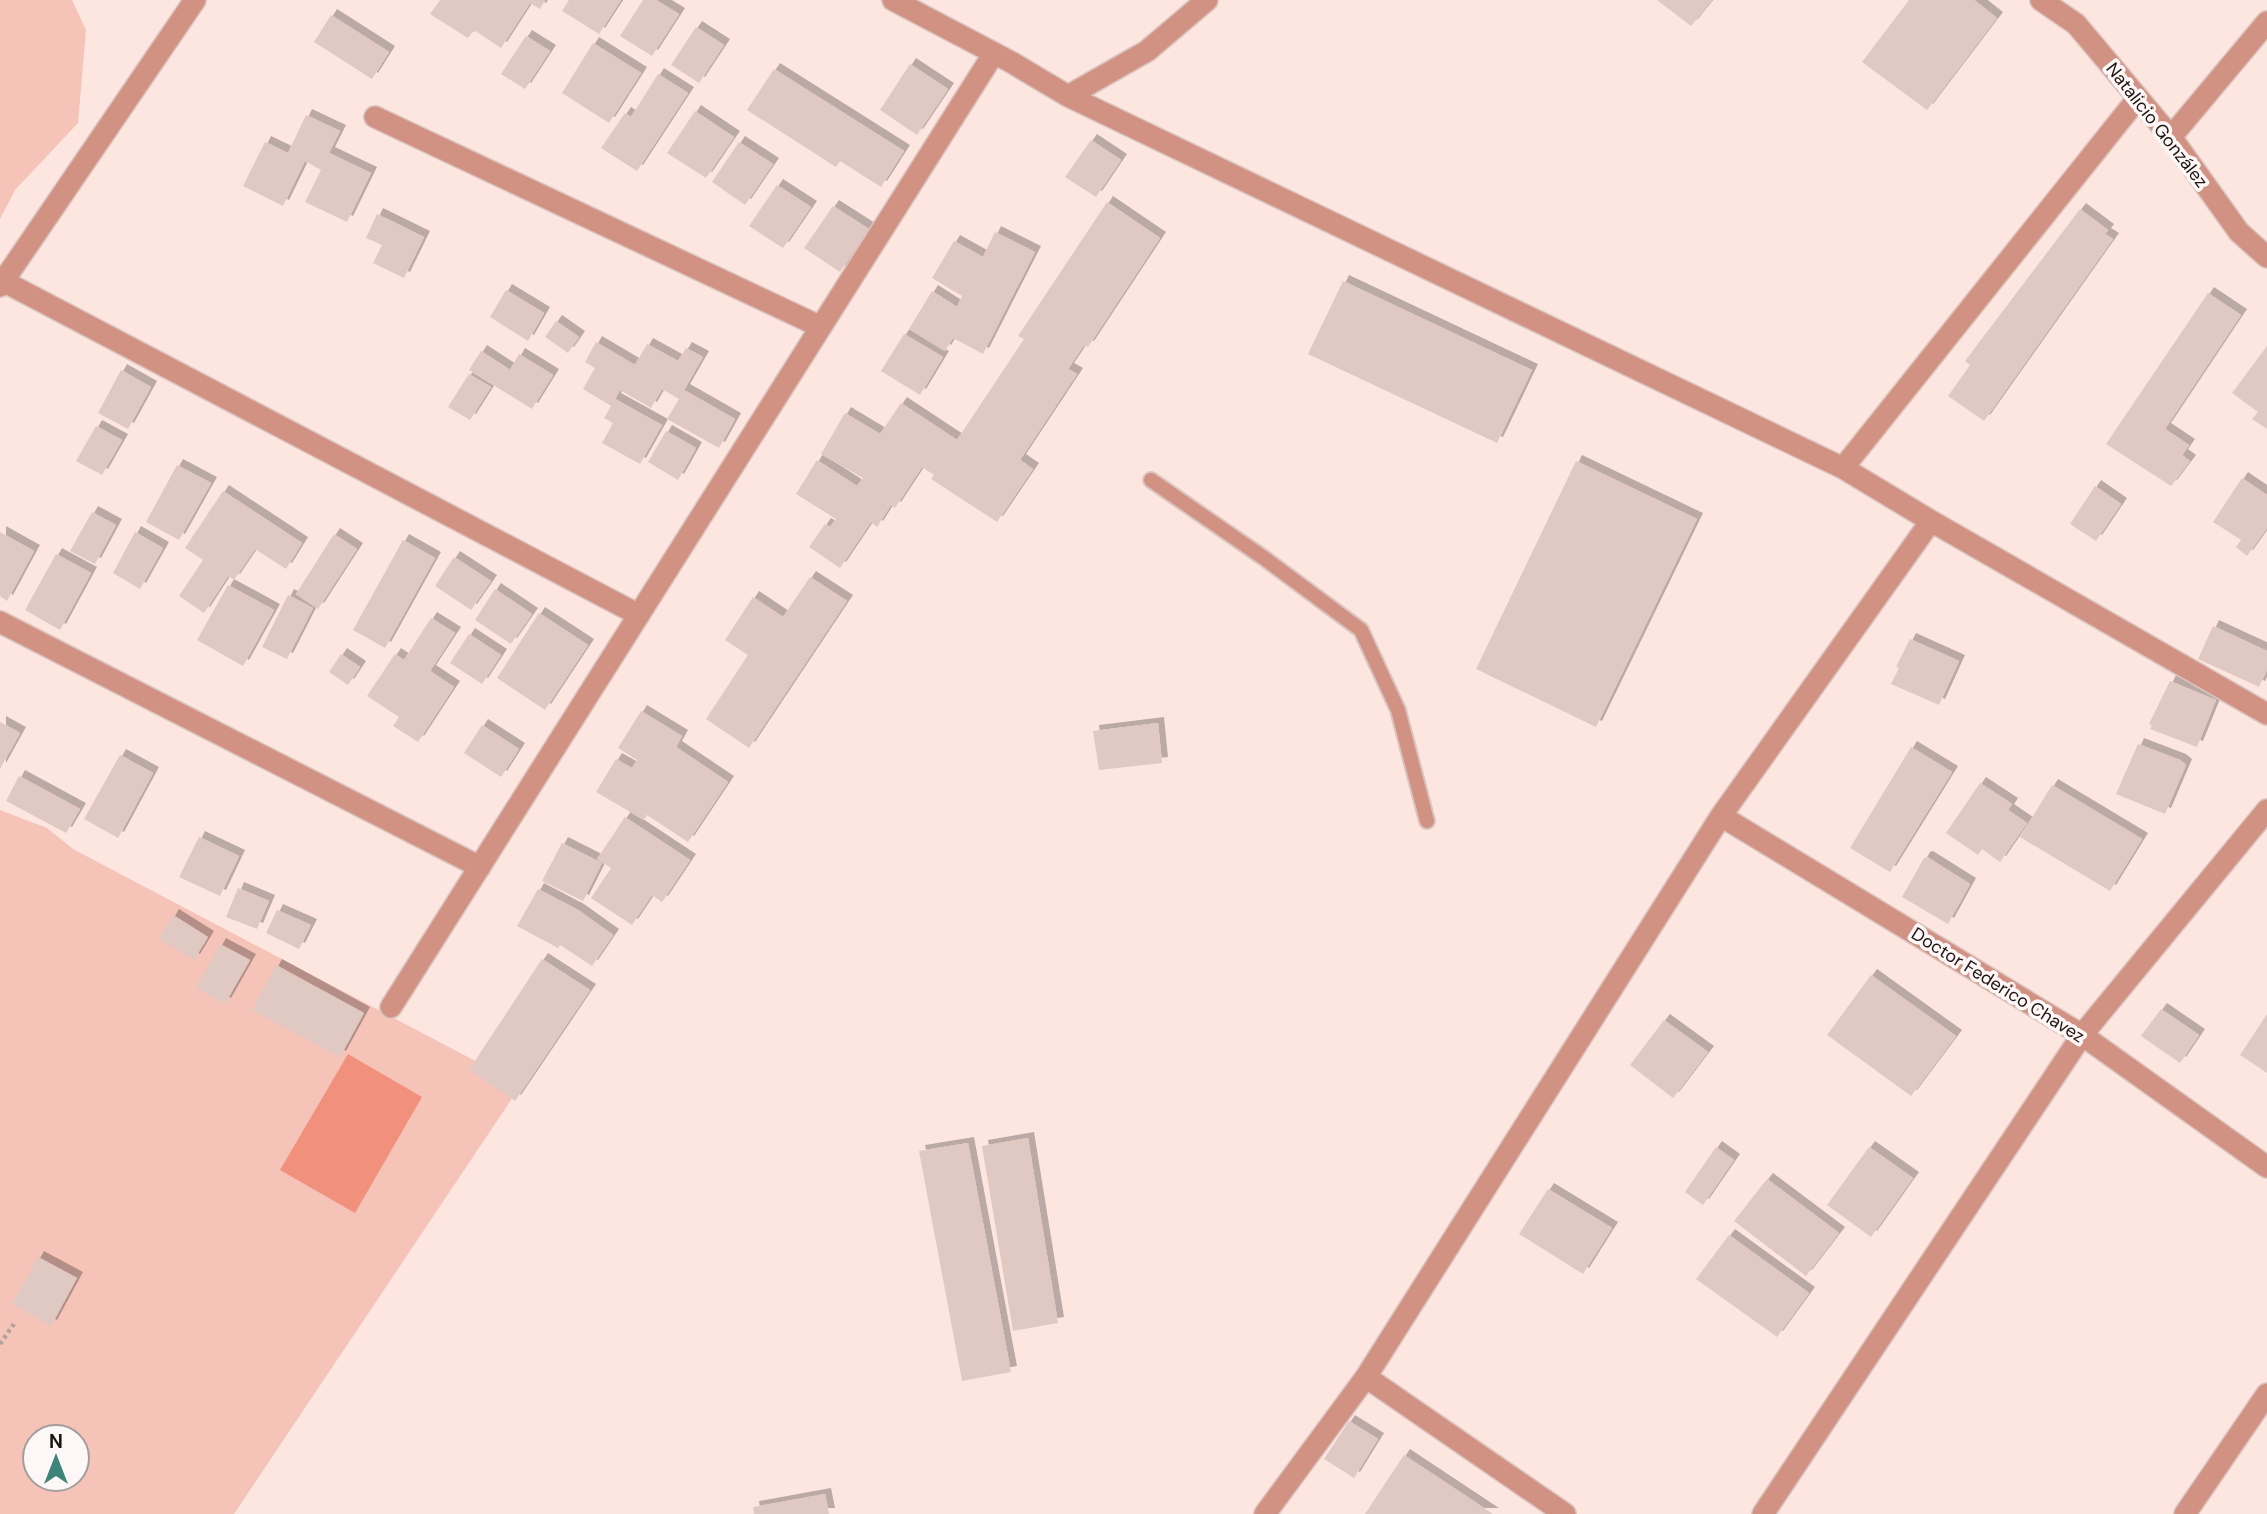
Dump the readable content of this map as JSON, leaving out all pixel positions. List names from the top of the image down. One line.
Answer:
{"streets":{"street":["Natalicio González","Doctor Federico Chavez"]},"north":"top"}
